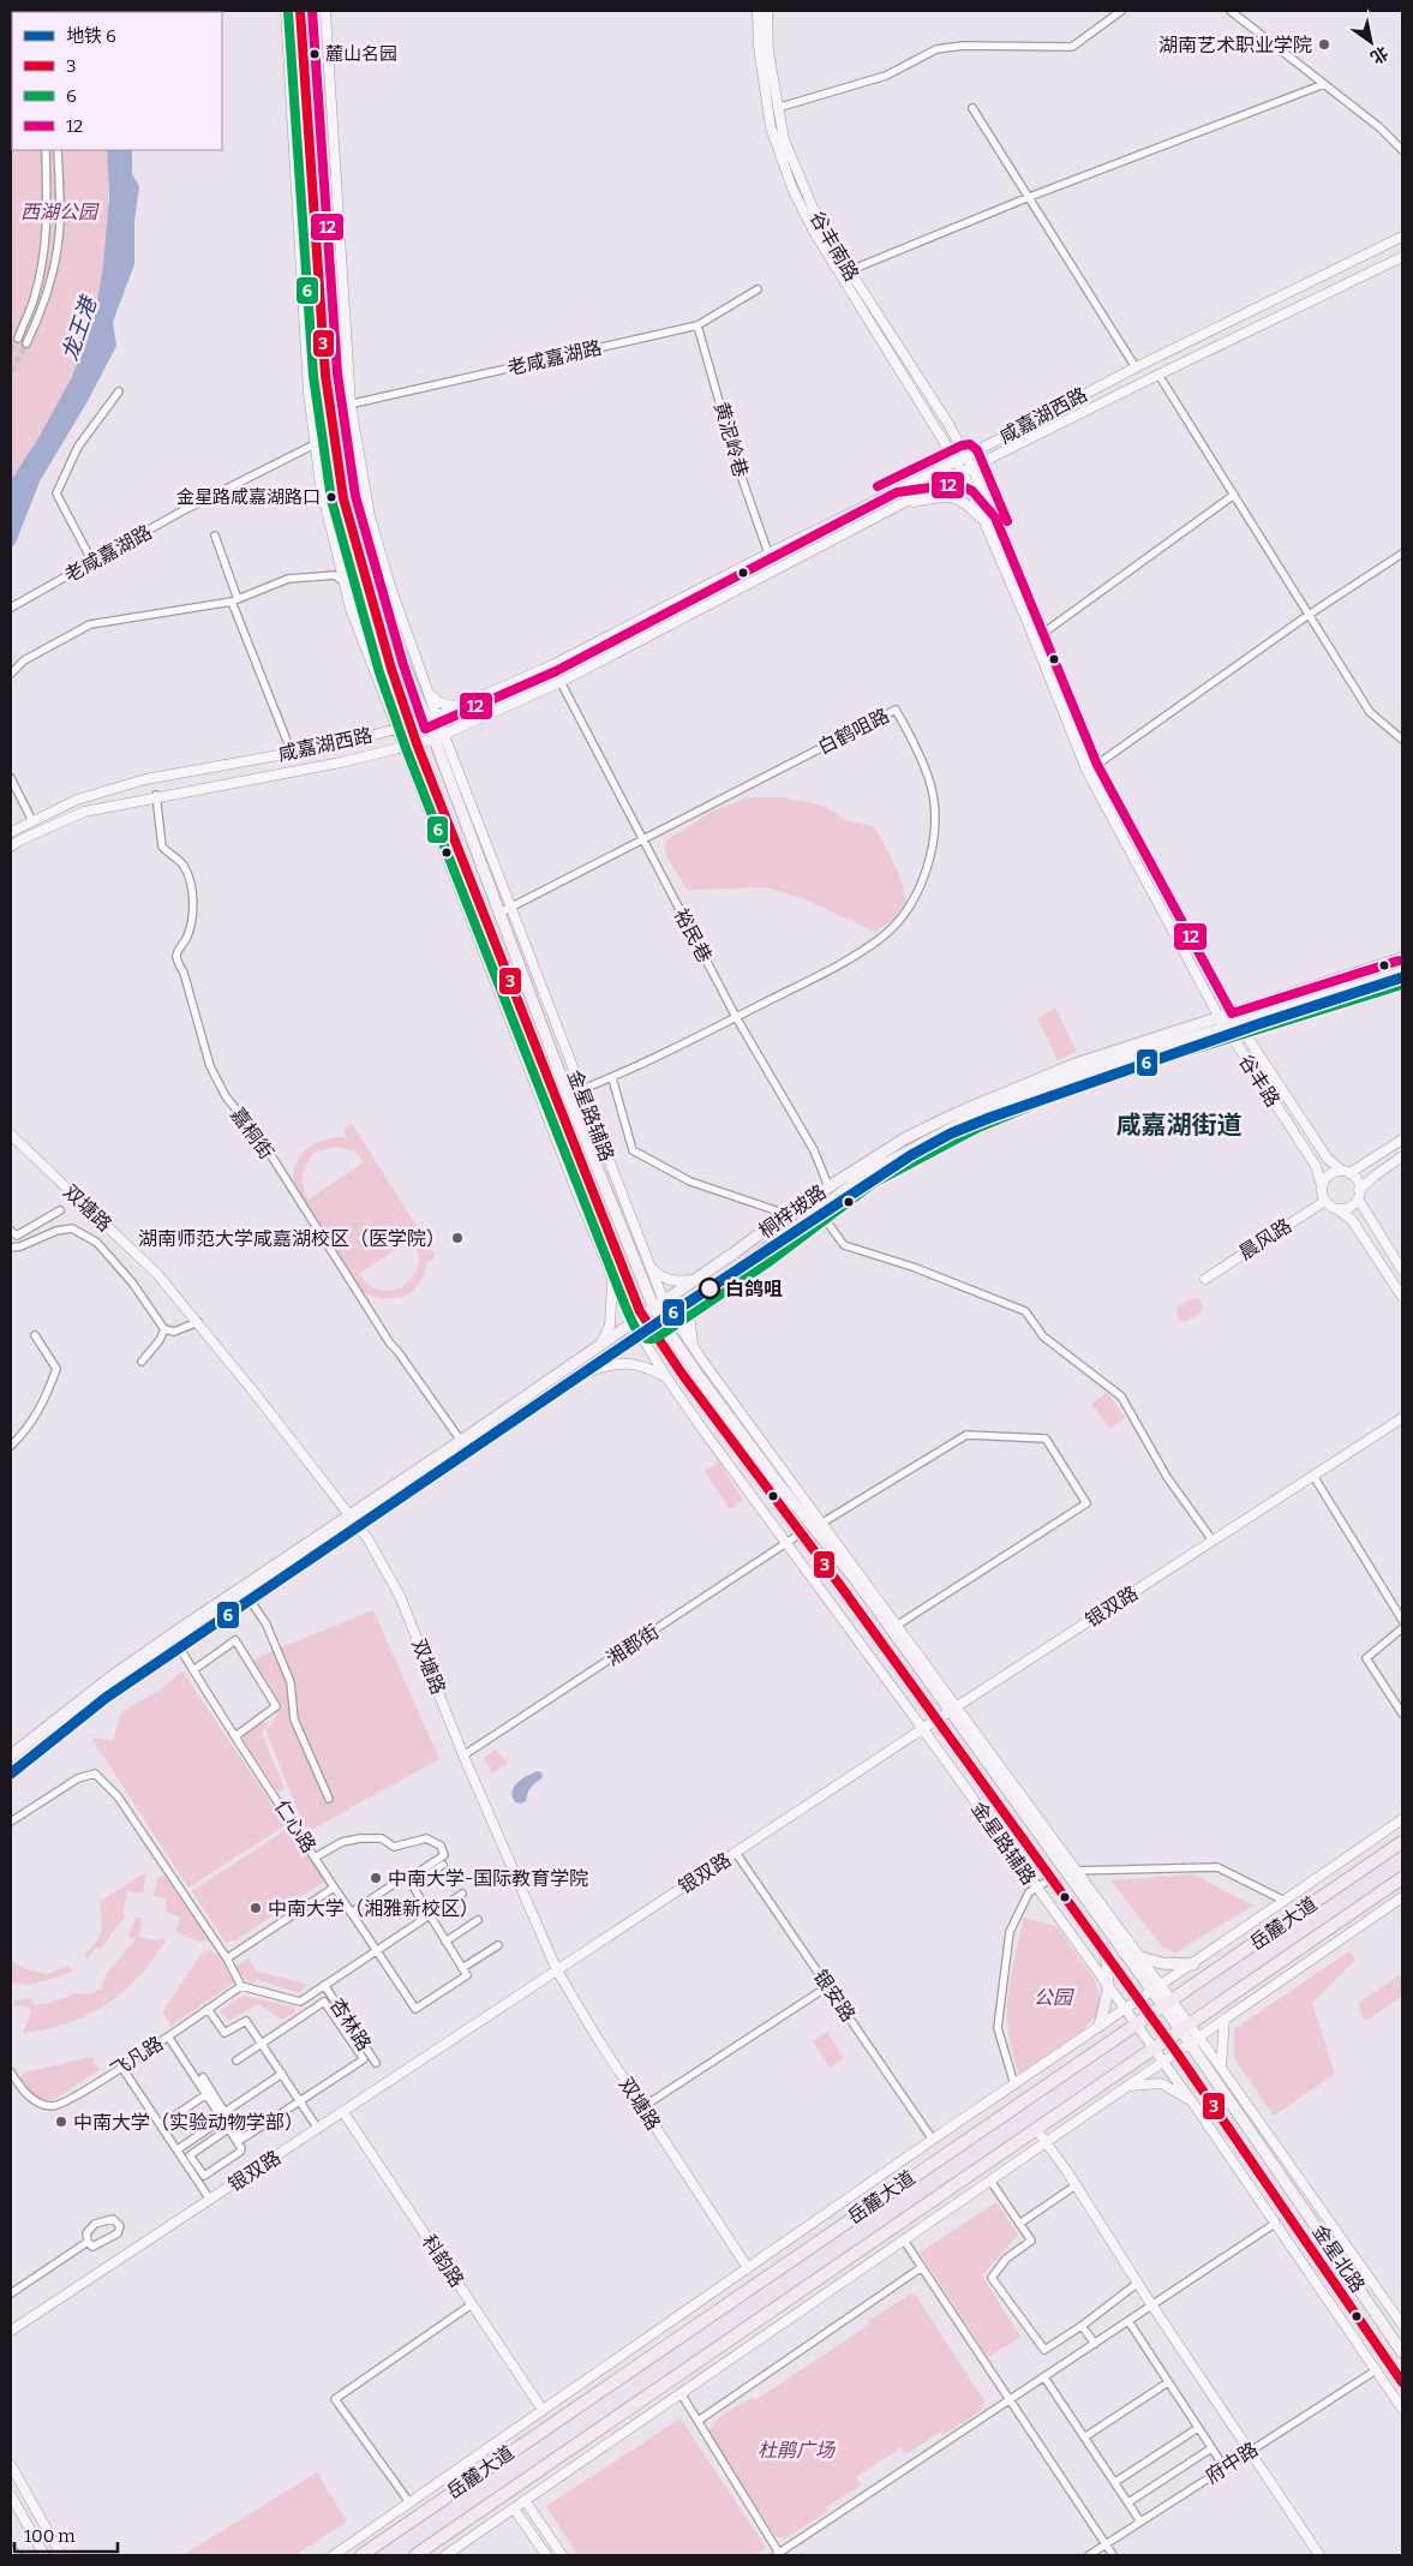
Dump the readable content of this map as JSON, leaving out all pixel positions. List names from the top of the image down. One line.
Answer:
{"streets":{"highway":["岳麓大道"],"main road":["桐梓坡路","金星北路"],"street":["谷丰南路","老咸嘉湖路","咸嘉湖西路","黄泥岭巷","白鹤咀路","裕民巷","谷丰路","金星路辅路","嘉桐街","双塘路","晨风路","银双路","湘郡街","仁心路","银安路","杏林路","飞凡路","科韵路","府中路"]},"crossings":[["谷丰南路","咸嘉湖西路"],["谷丰南路","谷丰路"],["老咸嘉湖路","黄泥岭巷"],["老咸嘉湖路","金星路辅路"],["老咸嘉湖路","金星北路"],["咸嘉湖西路","黄泥岭巷"],["咸嘉湖西路","裕民巷"],["咸嘉湖西路","谷丰路"],["咸嘉湖西路","金星路辅路"],["咸嘉湖西路","嘉桐街"],["咸嘉湖西路","金星北路"],["白鹤咀路","裕民巷"],["白鹤咀路","金星路辅路"],["白鹤咀路","金星北路"],["裕民巷","桐梓坡路"],["谷丰路","桐梓坡路"],["谷丰路","晨风路"],["金星路辅路","桐梓坡路"],["金星路辅路","银双路"],["金星路辅路","岳麓大道"],["金星路辅路","金星北路"],["金星路辅路","府中路"],["嘉桐街","桐梓坡路"],["双塘路","桐梓坡路"],["双塘路","银双路"],["双塘路","湘郡街"],["桐梓坡路","仁心路"],["桐梓坡路","金星北路"],["银双路","银安路"],["银双路","金星北路"],["银双路","科韵路"],["湘郡街","金星北路"],["岳麓大道","金星北路"],["杏林路","飞凡路"]],"districts":["咸嘉湖街道"],"water":["龙王港"],"parks":["西湖公园","公园","杜鹃广场"],"places":["湖南艺术职业学院","麓山名园","金星路咸嘉湖路口","湖南师范大学咸嘉湖校区（医学院）","白鸽咀","中南大学-国际教育学院","中南大学（湘雅新校区）","中南大学（实验动物学部）"],"lines":["transit line 3","transit line 12","transit line 6","metro line 6"],"legend":["地铁 6","3","6","12"],"scale_bar":"100 m","north":"bottom right"}
